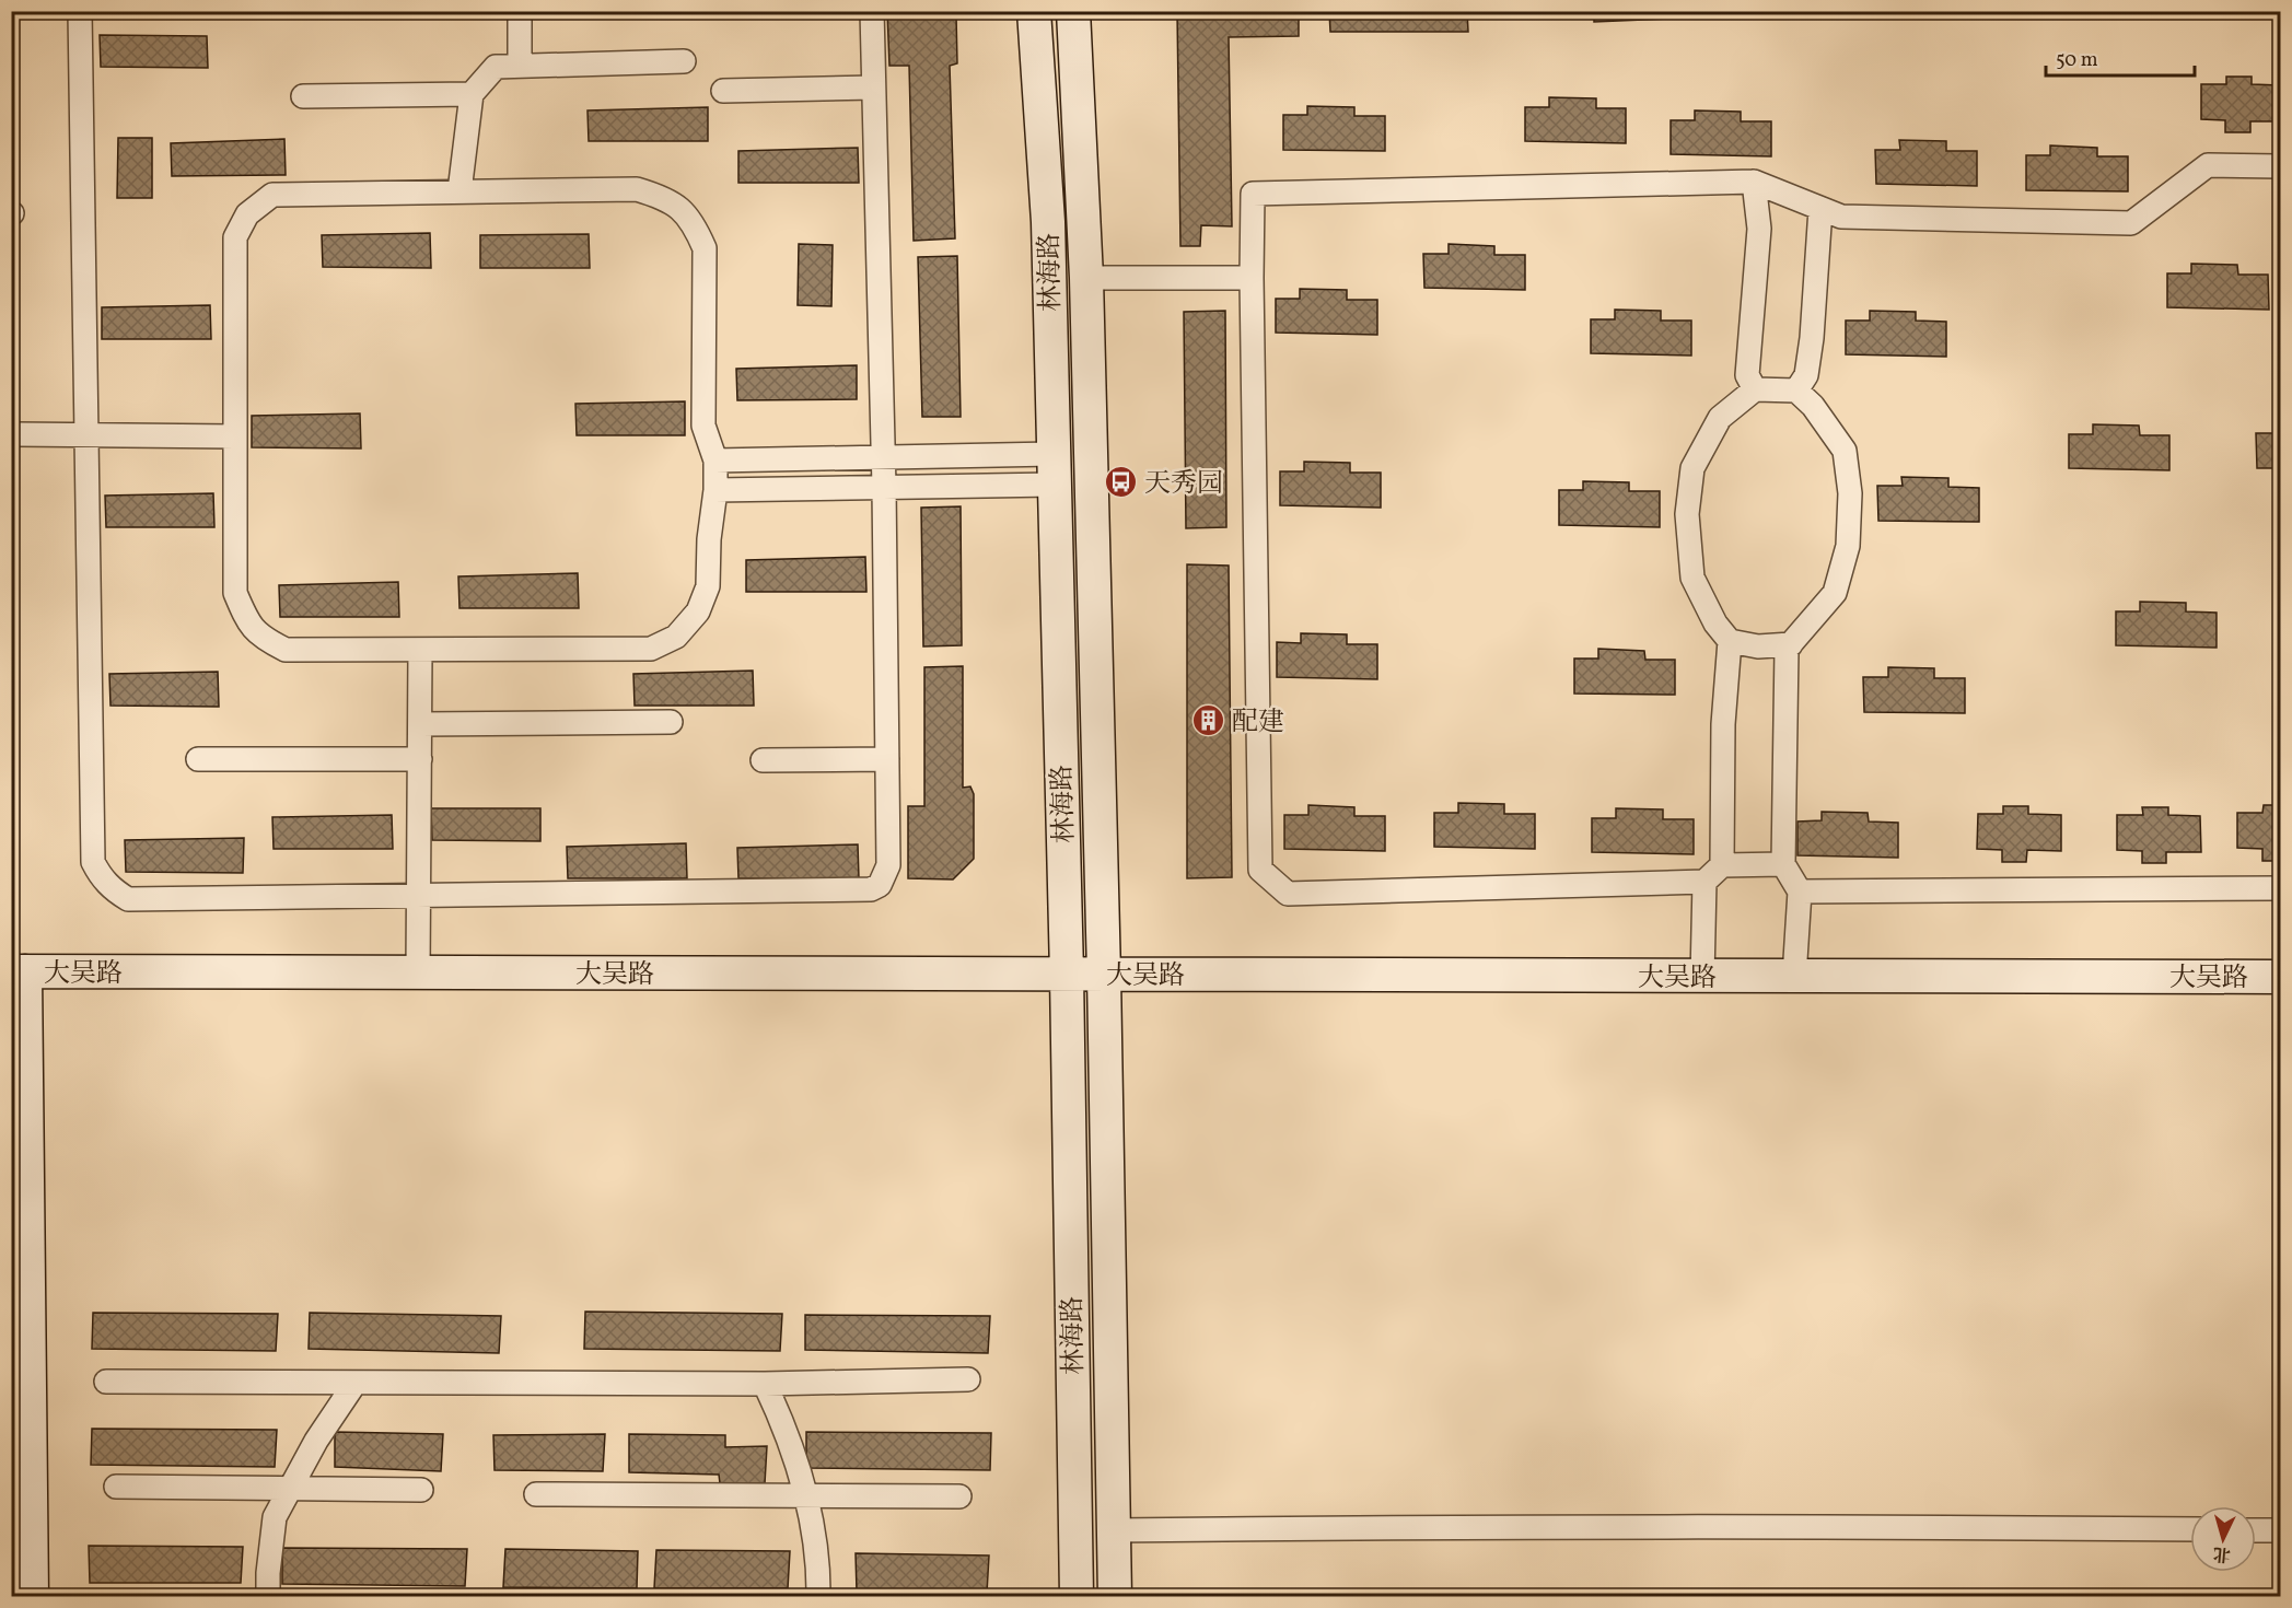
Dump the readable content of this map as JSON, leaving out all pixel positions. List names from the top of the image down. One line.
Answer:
{"streets":{"main road":["林海路","大吴路"]},"crossings":[["林海路","大吴路"]],"places":{"bus stop":["天秀园"],"building":["配建"]},"scale_bar":"50 m","north":"bottom"}
